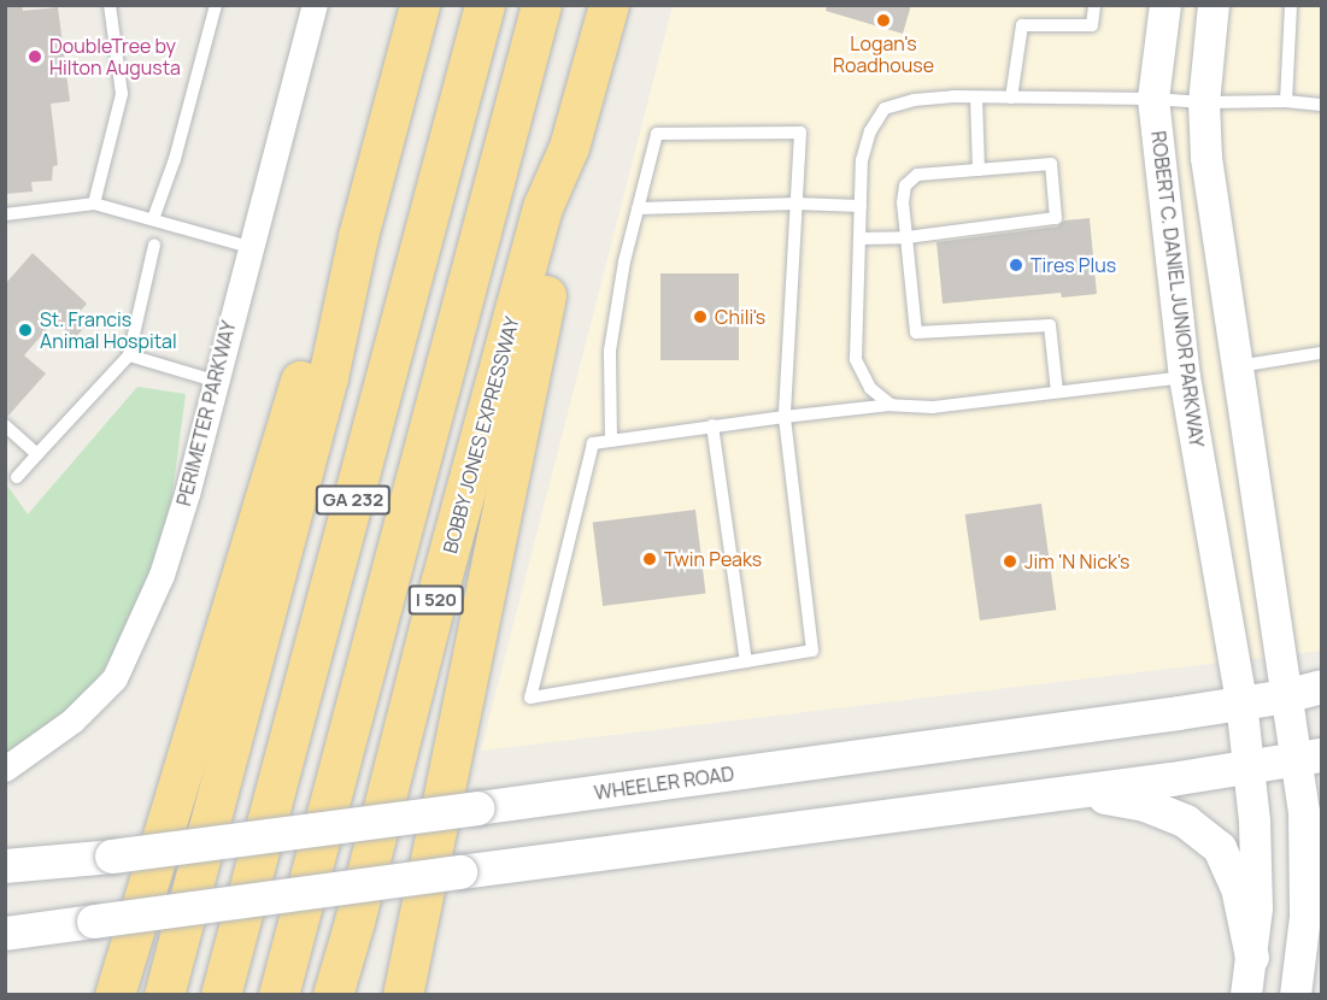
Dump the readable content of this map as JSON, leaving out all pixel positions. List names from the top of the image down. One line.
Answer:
{"streets":{"highway":["BOBBY JONES EXPRESSWAY","GA 232","I 520"],"main road":["WHEELER ROAD"],"street":["ROBERT C. DANIEL JUNIOR PARKWAY","PERIMETER PARKWAY"]},"crossings":[["ROBERT C. DANIEL JUNIOR PARKWAY","WHEELER ROAD"]],"places":["Logan's Roadhouse","DoubleTree by Hilton Augusta","Tires Plus","Chili's","St. Francis Animal Hospital","Twin Peaks","Jim 'N Nick's"]}
